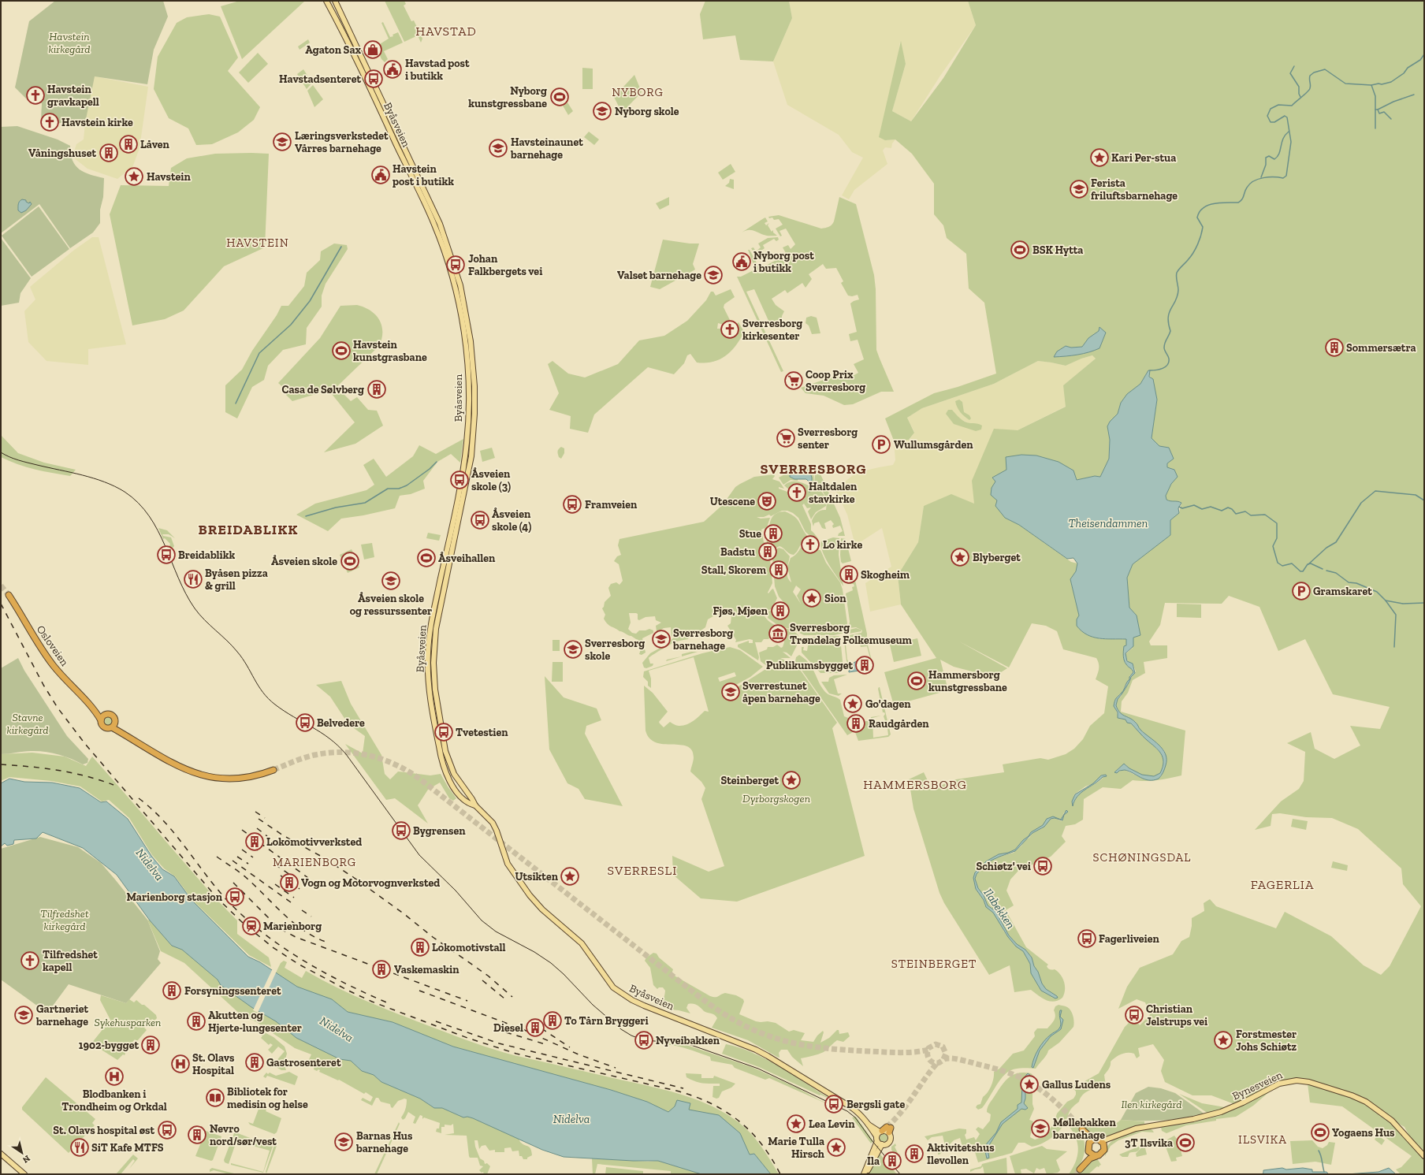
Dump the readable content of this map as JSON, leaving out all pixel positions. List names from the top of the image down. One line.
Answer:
{"streets":{"highway":["Osloveien"],"main road":["Byåsveien","Bynesveien"]},"districts":["HAVSTAD","NYBORG","HAVSTEIN","SVERRESBORG","BREIDABLIKK","HAMMERSBORG","SCHØNINGSDAL","MARIENBORG","SVERRESLI","FAGERLIA","STEINBERGET","ILSVIKA"],"water":["Theisendammen","Nidelva","Ilabekken"],"parks":["Havstein kirkegård","Stavne kirkegård","Dyrborgskogen","Tilfredshet kirkegård","Sykehusparken","Ilen kirkegård"],"places":{"shop":["Agaton Sax"],"public building":["Havstad post i butikk","Havstein post i butikk","Nyborg post i butikk"],"bus stop":["Havstadsenteret","Johan Falkbergets vei","Åsveien skole (3)","Framveien","Åsveien skole (4)","Breidablikk","Belvedere","Tvetestien","Bygrensen","Schiøtz' vei","Marienborg stasjon","Fagerliveien","Christian Jelstrups vei","Nyveibakken","Bergsli gate","St. Olavs hospital øst"],"church":["Havstein gravkapell","Havstein kirke","Sverresborg kirkesenter","Haltdalen stavkirke","Lo kirke","Tilfredshet kapell"],"sports":["Nyborg kunstgressbane","BSK Hytta","Havstein kunstgrasbane","Åsveihallen","Åsveien skole","Hammersborg kunstgressbane","Yogaens Hus","3T Ilsvika"],"school or university":["Nyborg skole","Læringsverkstedet Vårres barnehage","Havsteinaunet barnehage","Ferista friluftsbarnehage","Valset barnehage","Åsveien skole og ressurssenter","Sverresborg barnehage","Sverresborg skole","Sverrestunet åpen barnehage","Gartneriet barnehage","Møllebakken barnehage","Barnas Hus barnehage"],"building":["Låven","Våningshuset","Sommersætra","Casa de Sølvberg","Stue","Badstu","Stall, Skorem","Skogheim","Fjøs, Mjøen","Publikumsbygget","Raudgården","Lokomotivverksted","Vogn og Motorvognverksted","Lokomotivstall","Vaskemaskin","Forsyningssenteret","To Tårn Bryggeri","Akutten og Hjerte-lungesenter","Diesel","1902-bygget","Gastrosenteret","Nevro nord/sør/vest","Aktivitetshus Ilevollen","Ila"],"place":["Kari Per-stua","Havstein","Blyberget","Sion","Go'dagen","Steinberget","Utsikten","Forstmester Johs Schiøtz","Gallus Ludens","Lea Levin","Marie Tulla Hirsch"],"supermarket":["Coop Prix Sverresborg","Sverresborg senter"],"parking":["Wullumsgården","Gramskaret"],"theatre":["Utescene"],"restaurant":["Byåsen pizza & grill","SiT Kafe MTFS"],"museum":["Sverresborg Trøndelag Folkemuseum"],"station":["Marienborg"],"hospital":["St. Olavs Hospital","Blodbanken i Trondheim og Orkdal"],"library":["Bibliotek for medisin og helse"]},"north":"bottom right"}
